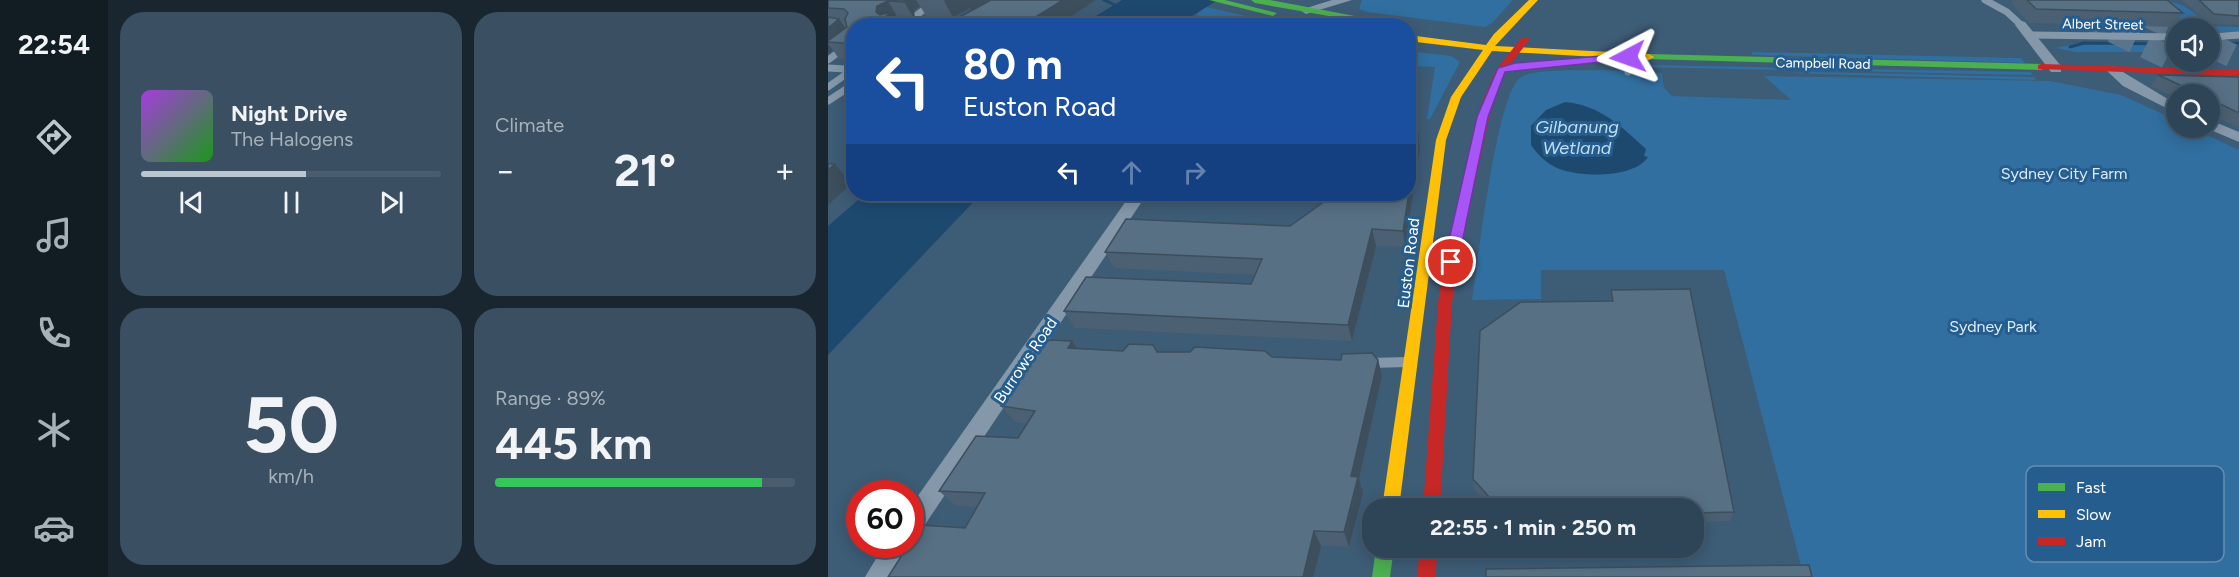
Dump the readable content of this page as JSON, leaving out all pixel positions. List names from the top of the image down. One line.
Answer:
{"streets":{"main road":["Campbell Road","Euston Road"],"street":["Burrows Road"],"lane":["Albert Street"]},"crossings":[["Campbell Road","Euston Road"]],"water":["Gilbanung Wetland"],"parks":["Sydney City Farm","Sydney Park"],"legend":["Fast","Slow","Jam"],"page":{"tabs":"22:54","tile":["Climate",["50","km/h"],["Range · 89%","445 km"]],"turn":["80 m","Euston Road"],"song":["Night Drive","The Halogens"],"heat":["−","21°","+"],"limit":"60","trip":"22:55 · 1 min · 250 m"}}
